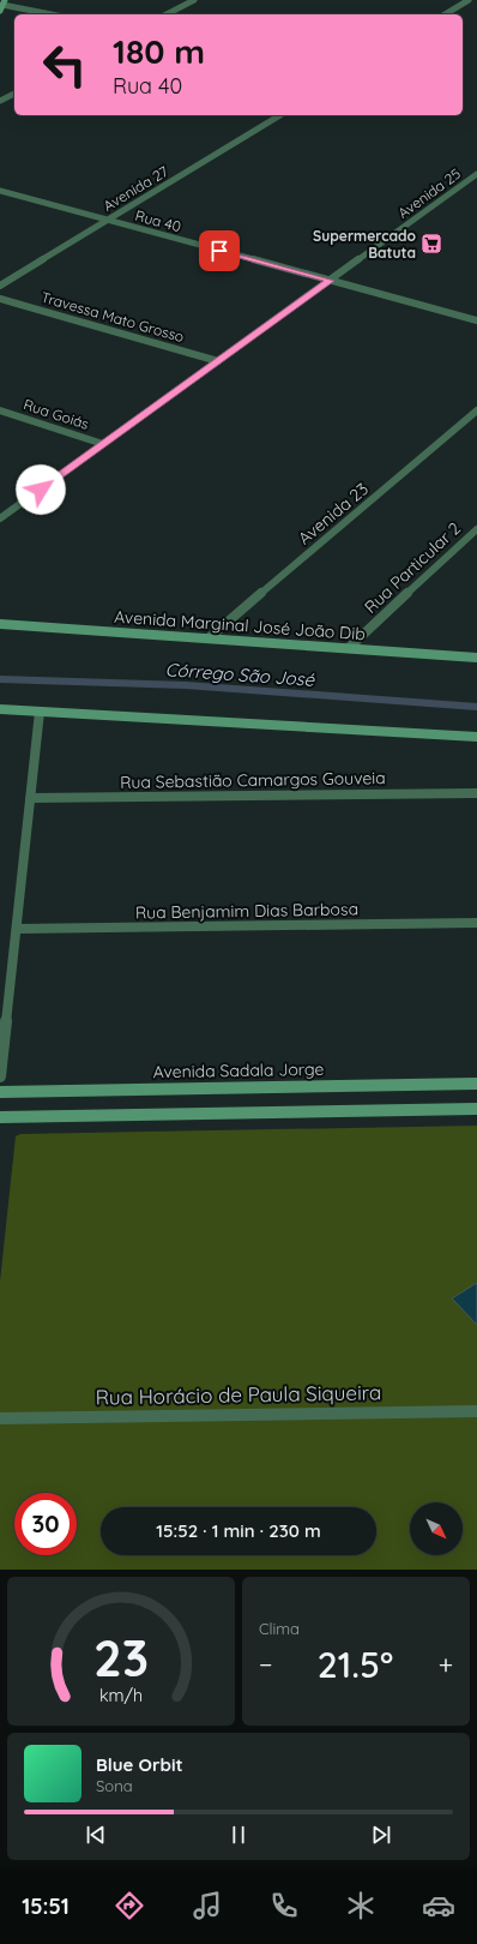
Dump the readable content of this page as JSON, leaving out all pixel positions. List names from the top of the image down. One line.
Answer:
{"streets":{"main road":["Avenida Marginal José João Dib","Avenida Sadala Jorge"],"street":["Avenida 27","Avenida 25","Rua 40","Travessa Mato Grosso","Rua Goiás","Avenida 23","Rua Particular 2","Rua Sebastião Camargos Gouveia","Rua Benjamim Dias Barbosa","Rua Horácio de Paula Siqueira"]},"crossings":[["Avenida 27","Rua 40"],["Avenida 25","Rua 40"],["Avenida 25","Travessa Mato Grosso"],["Avenida 25","Rua Goiás"],["Avenida 23","Avenida Marginal José João Dib"],["Rua Particular 2","Avenida Marginal José João Dib"]],"water":["Córrego São José"],"places":{"supermarket":["Supermercado Batuta"]},"north":"bottom right","page":{"turn":["180 m","Rua 40"],"limit":"30","trip":"15:52 · 1 min · 230 m","tile":"Clima","heat":["−","21.5°","+"],"song":["Blue Orbit","Sona"],"tabs":"15:51","gauge":["23","km/h"]}}
